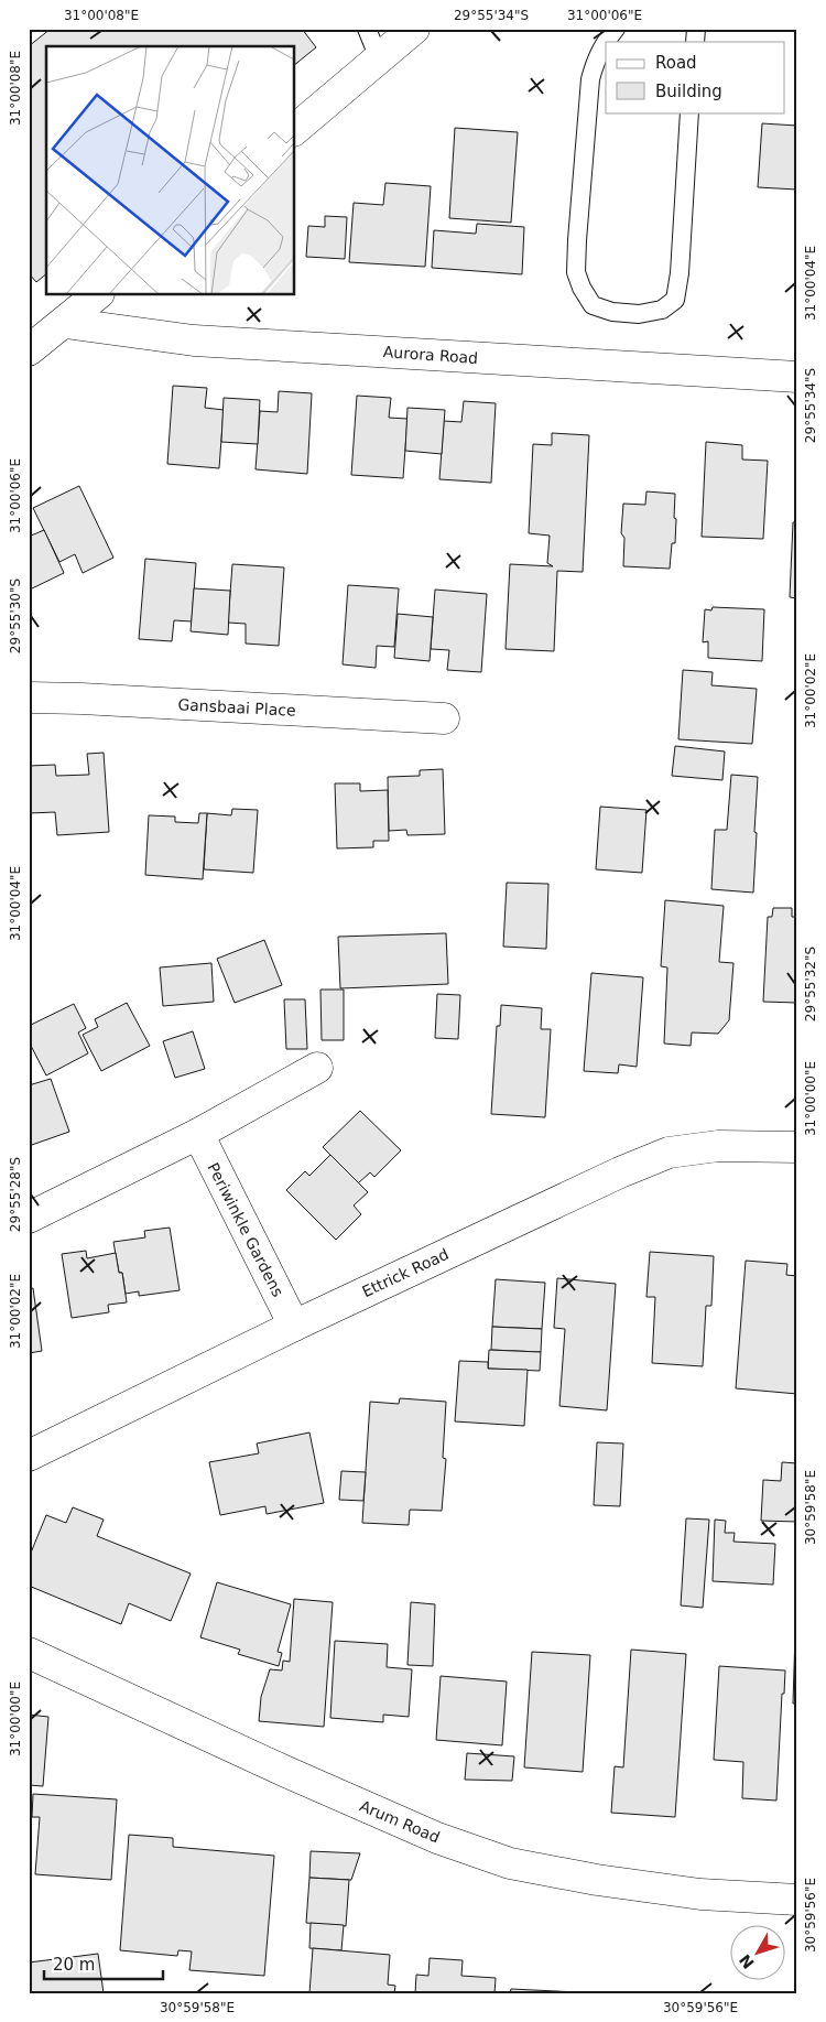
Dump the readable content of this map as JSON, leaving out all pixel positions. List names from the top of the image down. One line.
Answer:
{"streets":{"street":["Aurora Road","Gansbaai Place","Periwinkle Gardens","Ettrick Road","Arum Road"]},"crossings":[["Periwinkle Gardens","Ettrick Road"]],"legend":["Road","Building"],"scale_bar":"20 m","north":"bottom left","coordinates":["31°00'08\"E","29°55'34\"S","31°00'06\"E","31°00'04\"E","29°55'30\"S","31°00'02\"E","29°55'32\"S","31°00'00\"E","29°55'28\"S","30°59'58\"E","30°59'56\"E"]}
